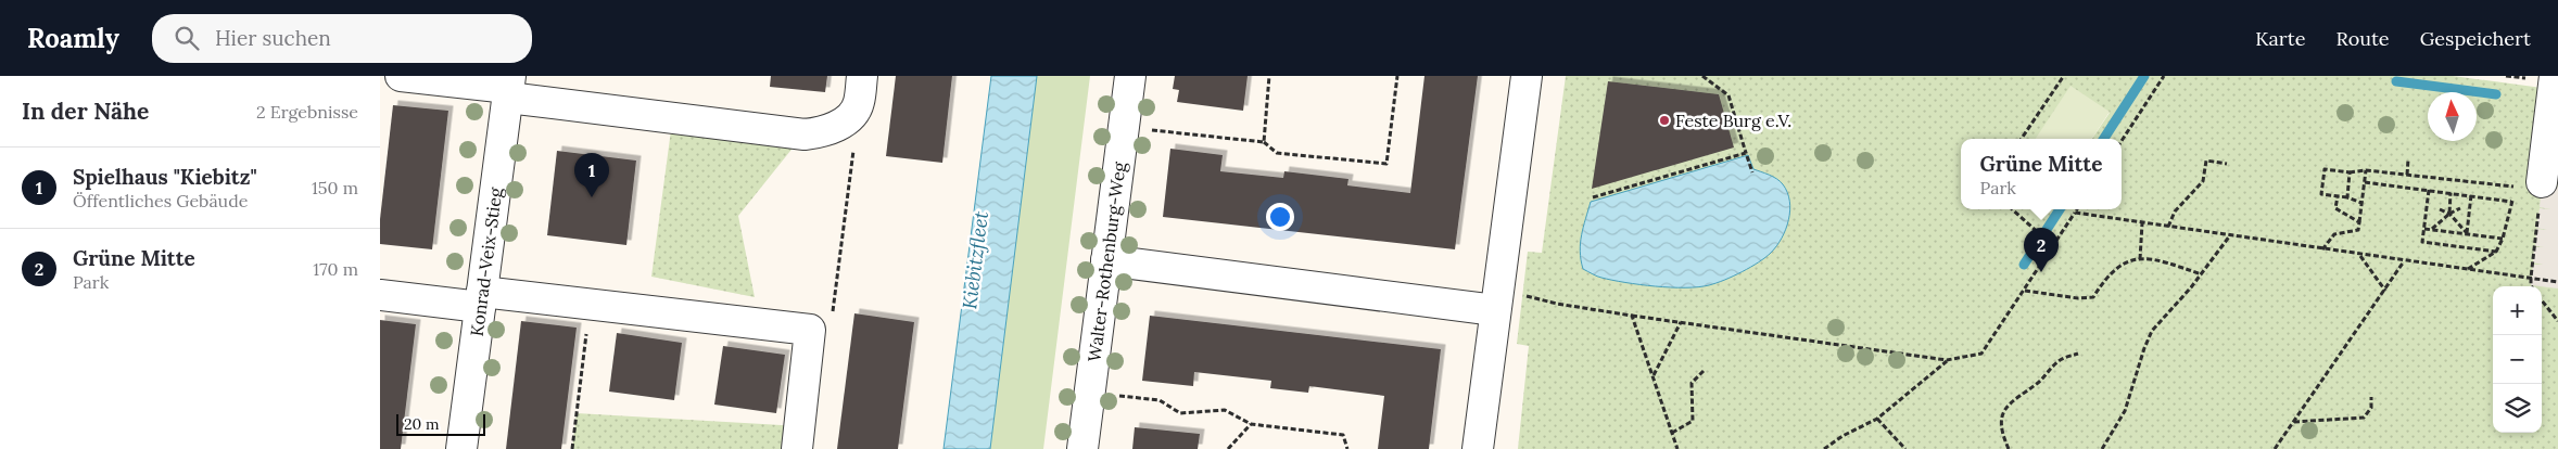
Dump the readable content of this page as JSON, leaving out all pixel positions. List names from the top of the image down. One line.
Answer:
{"streets":{"street":["Konrad-Veix-Stieg","Walter-Rothenburg-Weg"]},"water":["Kiebitzfleet"],"places":["Feste Burg e.V."],"scale_bar":"20 m","north":"top","page":{"header":"Roamly","search":"Hier suchen","nav":["Karte","Route","Gespeichert"],"heading":["In der Nähe","2 Ergebnisse"],"popup":["Grüne Mitte","Park"],"list":[{"mark":"1","name":"Spielhaus \"Kiebitz\"","note":"Öffentliches Gebäude","value":"150 m"},{"mark":"2","name":"Grüne Mitte","note":"Park","value":"170 m"}],"pins":["1","2"],"map_buttons":["+","−"],"scale":"20 m"}}
